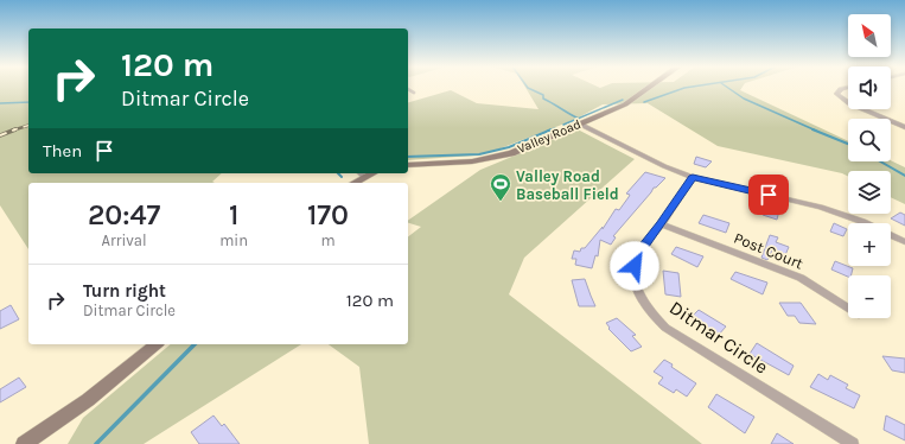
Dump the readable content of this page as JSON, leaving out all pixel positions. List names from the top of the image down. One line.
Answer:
{"streets":{"street":["Valley Road","Post Court","Ditmar Circle"]},"crossings":[["Post Court","Ditmar Circle"]],"places":{"sports":["Valley Road Baseball Field"]},"north":"top left","page":{"map_buttons":["+","−"],"turn":["120 m","Ditmar Circle"],"then":"Then","eta":["20:47","Arrival","1","min","170","m"],"list":[{"name":"Turn right","note":"Ditmar Circle","value":"120 m"}]}}
